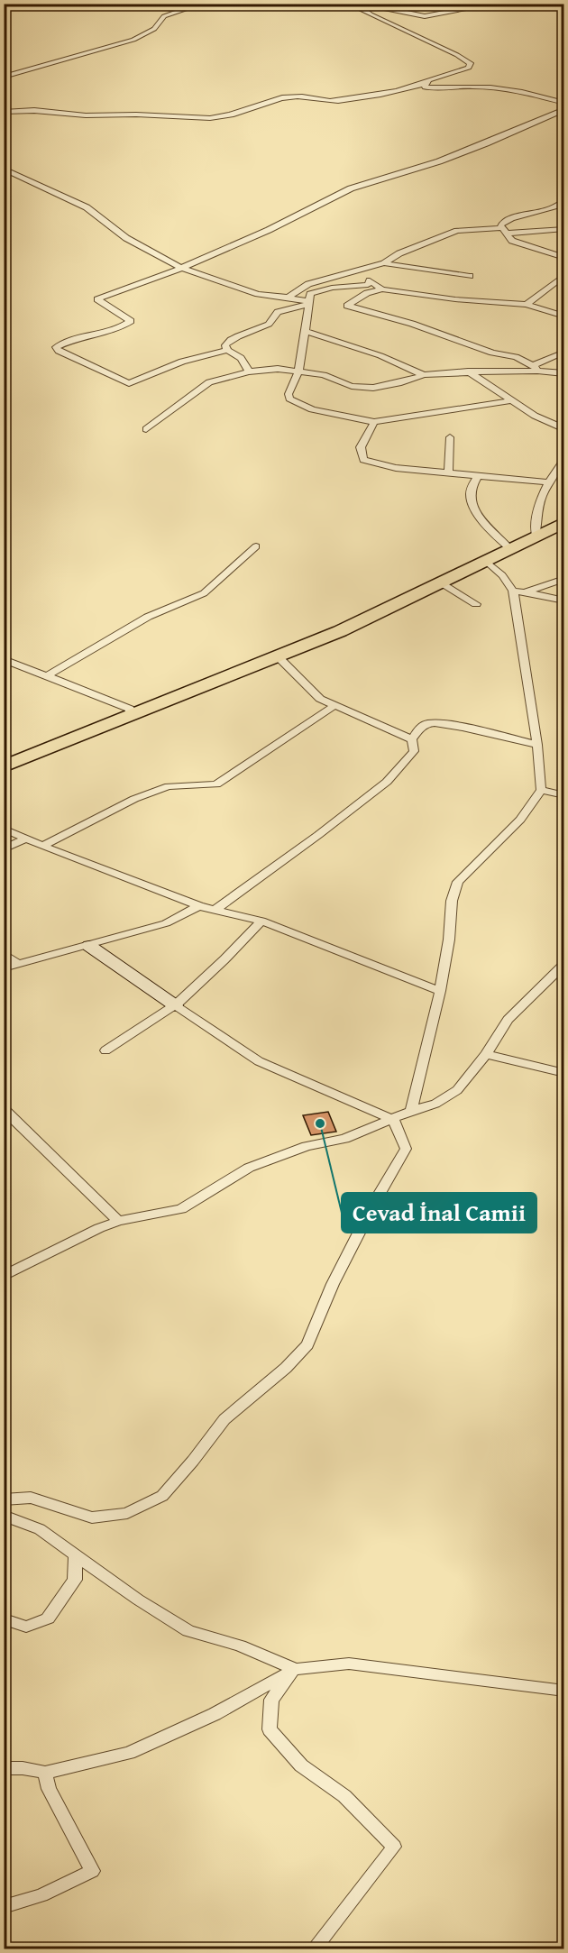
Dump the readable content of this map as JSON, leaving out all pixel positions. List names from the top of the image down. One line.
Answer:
{"places":["Cevad İnal Camii"]}
